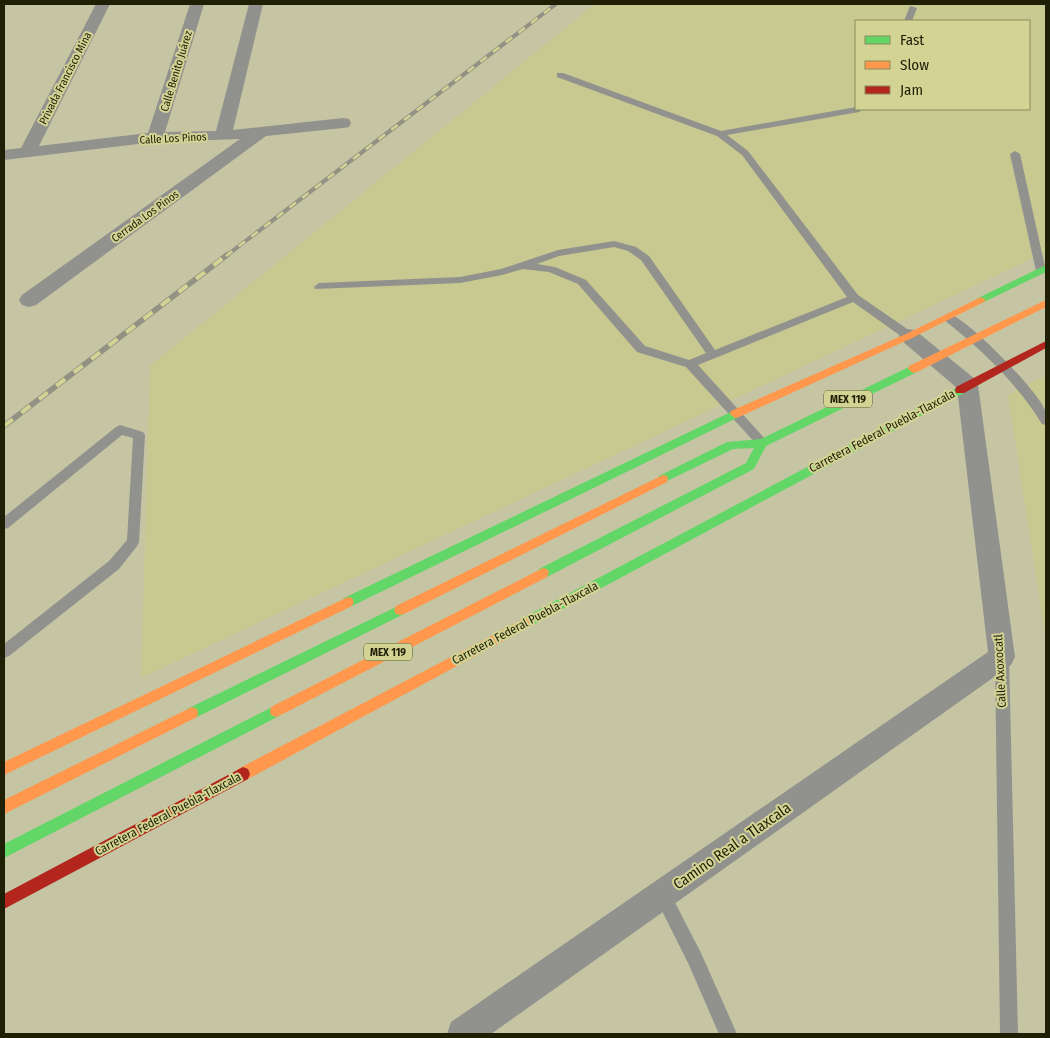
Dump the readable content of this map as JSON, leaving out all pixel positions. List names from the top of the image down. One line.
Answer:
{"streets":{"main road":["MEX 119","Carretera Federal Puebla-Tlaxcala"],"street":["Calle Benito Juárez","Privada Francisco Mina","Calle Los Pinos","Cerrada Los Pinos","Calle Axoxocatl","Camino Real a Tlaxcala"]},"crossings":[["Calle Benito Juárez","Calle Los Pinos"],["Privada Francisco Mina","Calle Los Pinos"],["Calle Los Pinos","Cerrada Los Pinos"],["Carretera Federal Puebla-Tlaxcala","Calle Axoxocatl"],["Calle Axoxocatl","Camino Real a Tlaxcala"]],"legend":["Fast","Slow","Jam"]}
